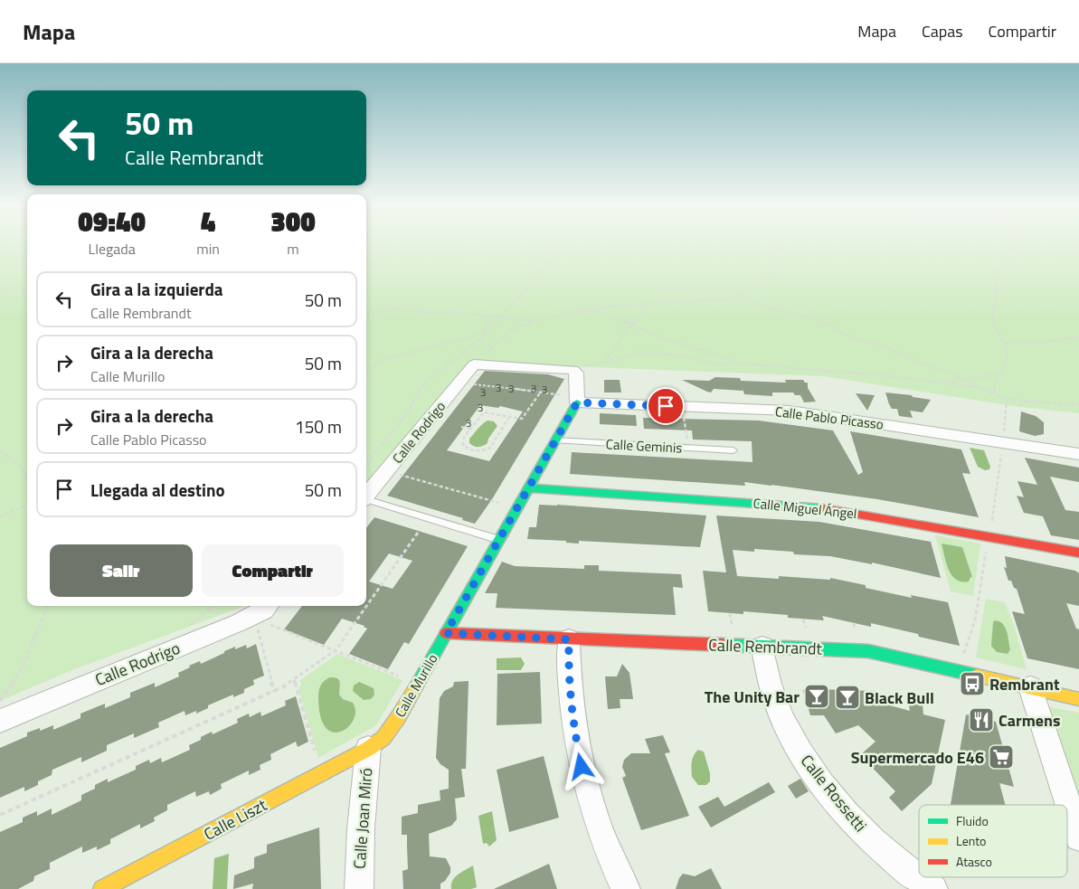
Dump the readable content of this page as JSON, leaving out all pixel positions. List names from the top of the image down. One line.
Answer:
{"streets":{"street":["Calle Pablo Picasso","Calle Rodrigo","Calle Miguel Ángel","Calle Rembrandt","Calle Murillo","Calle Rossetti","Calle Joan Miró","Calle Liszt"],"lane":["Calle Geminis"]},"crossings":[["Calle Pablo Picasso","Calle Murillo"],["Calle Geminis","Calle Murillo"],["Calle Miguel Ángel","Calle Murillo"],["Calle Rembrandt","Calle Murillo"],["Calle Rembrandt","Calle Rossetti"],["Calle Murillo","Calle Joan Miró"],["Calle Murillo","Calle Liszt"],["Calle Joan Miró","Calle Liszt"]],"places":{"bus stop":["Rembrant"],"bar":["The Unity Bar","Black Bull"],"restaurant":["Carmens"],"supermarket":["Supermercado E46"]},"house_numbers":["3","3","3","3","3","3","3"],"legend":["Fluido","Lento","Atasco"],"page":{"header":"Mapa","nav":["Mapa","Capas","Compartir"],"turn":["50 m","Calle Rembrandt"],"eta":["09:40","Llegada","4","min","300","m"],"list":[{"name":"Gira a la izquierda","note":"Calle Rembrandt","value":"50 m"},{"name":"Gira a la derecha","note":"Calle Murillo","value":"50 m"},{"name":"Gira a la derecha","note":"Calle Pablo Picasso","value":"150 m"},{"name":"Llegada al destino","value":"50 m"}],"buttons":["Salir","Compartir"]}}
